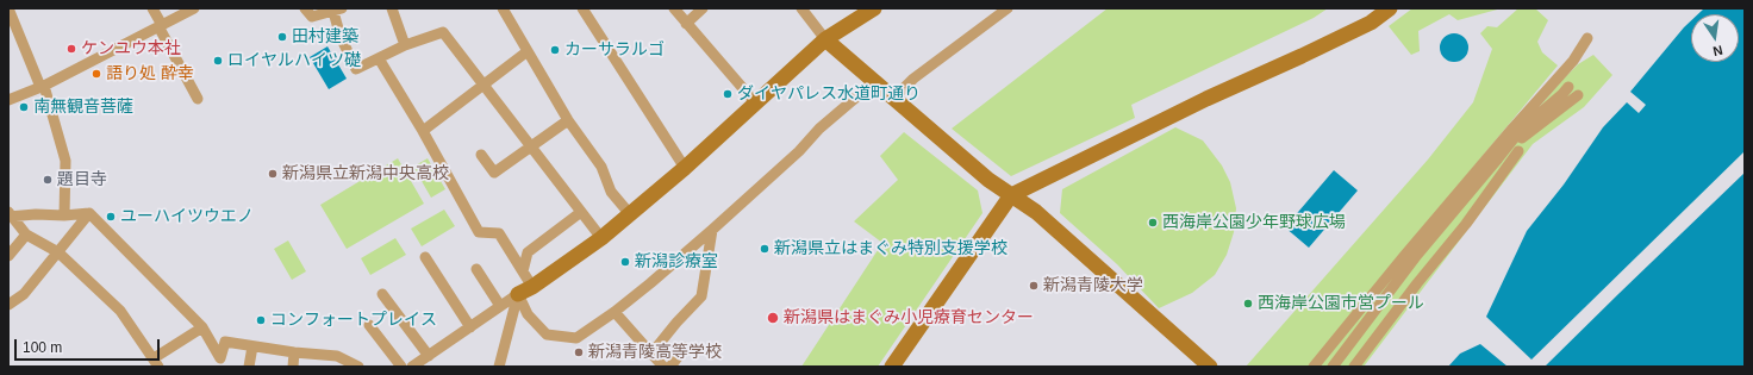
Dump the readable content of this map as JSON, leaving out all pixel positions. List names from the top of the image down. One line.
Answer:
{"places":["田村建築","ケンユウ本社","カーサラルゴ","ロイヤルハイツ礎","語り処 酔幸","ダイヤパレス水道町通り","南無観音菩薩","新潟県立新潟中央高校","題目寺","ユーハイツウエノ","西海岸公園少年野球広場","新潟県立はまぐみ特別支援学校","新潟診療室","新潟青陵大学","西海岸公園市営プール","新潟県はまぐみ小児療育センター","コンフォートプレイス","新潟青陵高等学校"],"scale_bar":"100 m","north":"bottom"}
